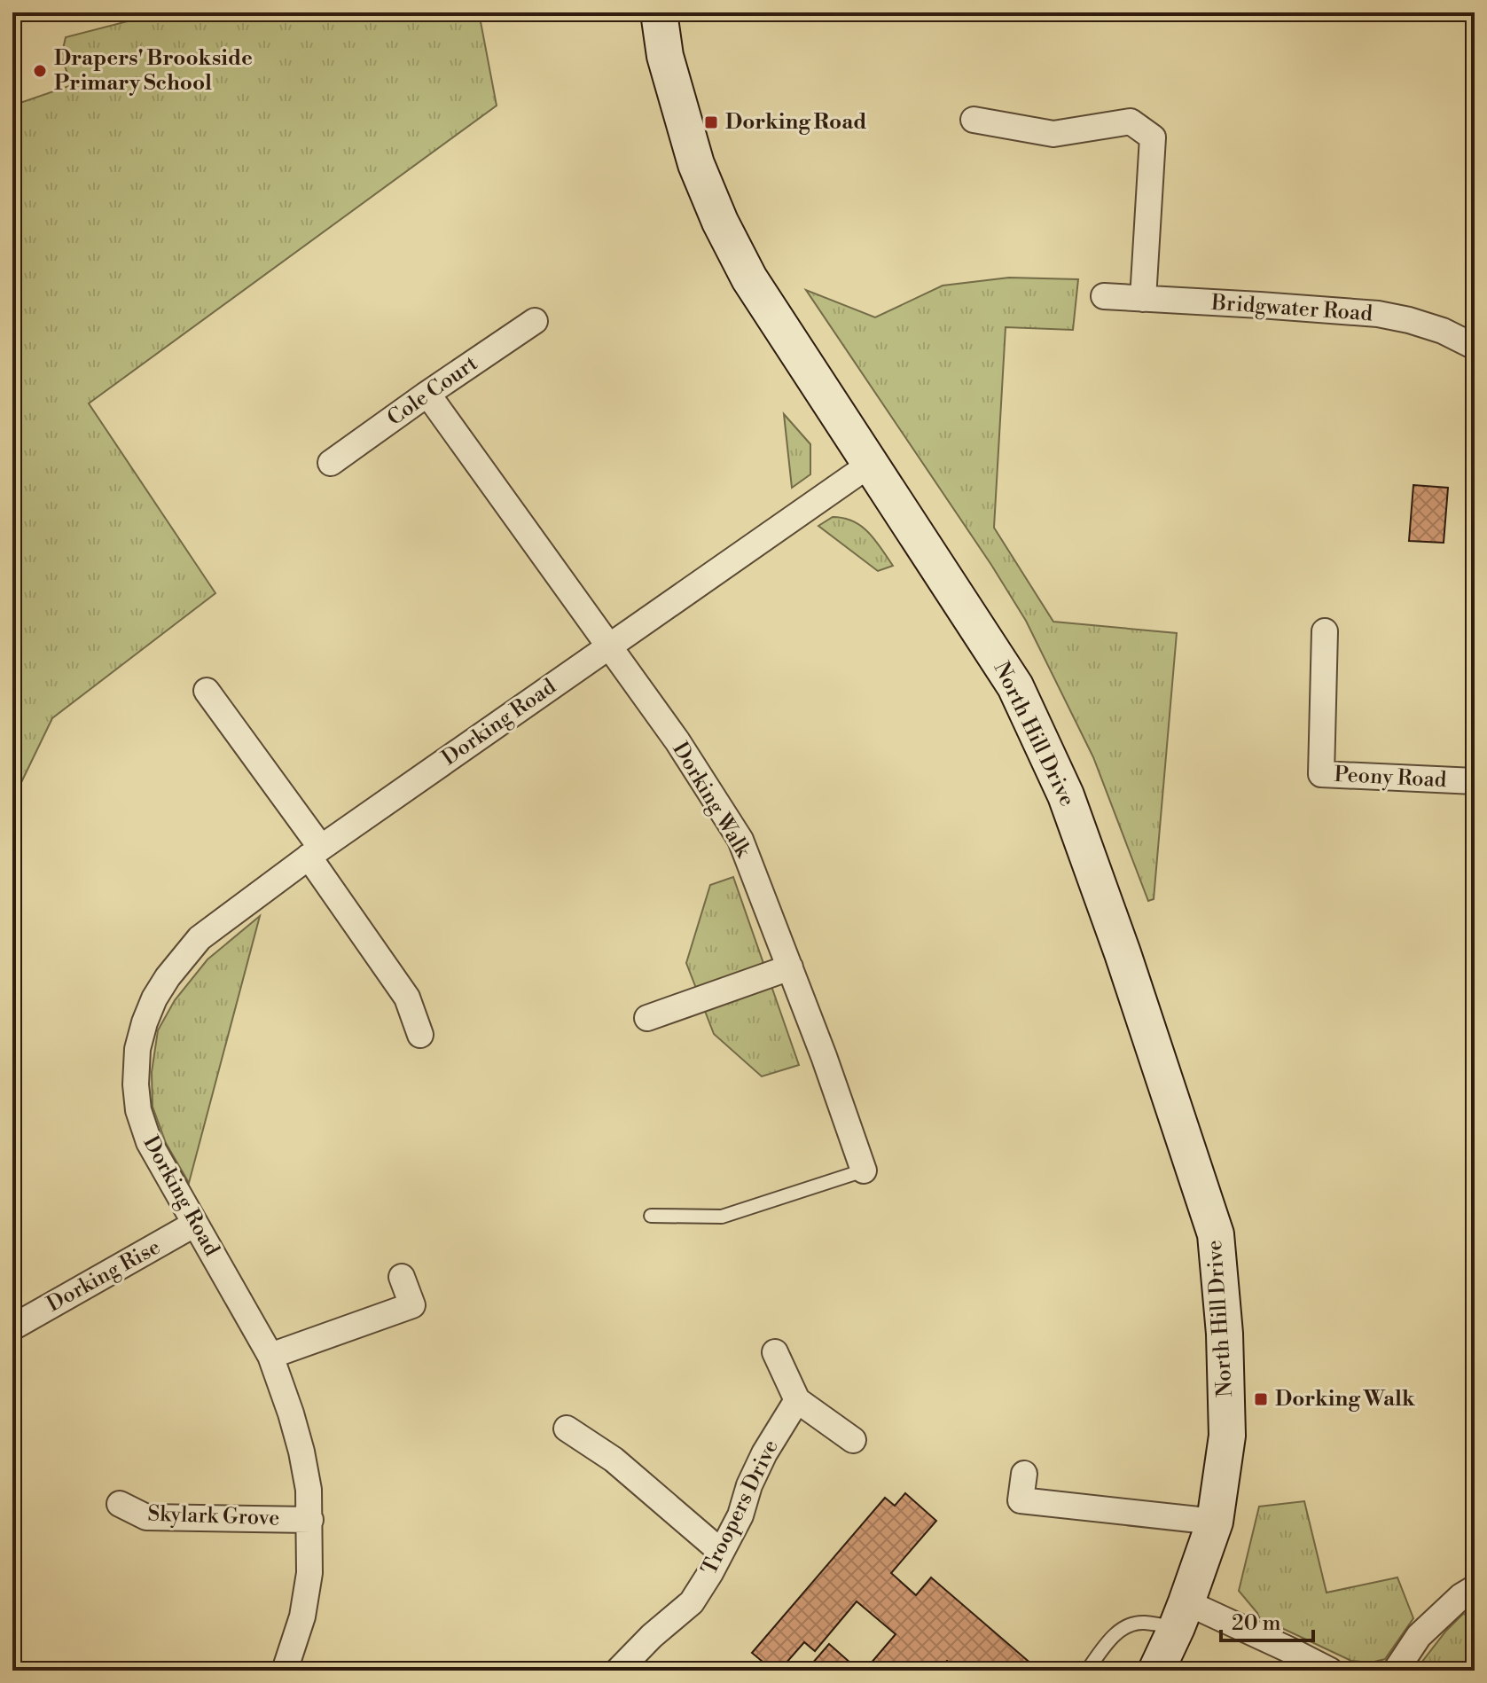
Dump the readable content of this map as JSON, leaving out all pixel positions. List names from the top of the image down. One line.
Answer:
{"streets":{"street":["Bridgwater Road","Cole Court","Dorking Road","North Hill Drive","Peony Road","Dorking Walk","Dorking Rise","Troopers Drive","Skylark Grove"]},"crossings":[["Dorking Road","North Hill Drive"],["Dorking Road","Dorking Walk"],["Dorking Road","Dorking Rise"],["Dorking Road","Skylark Grove"]],"places":{"other":["Drapers' Brookside Primary School"],"transit":["Dorking Road","Dorking Walk"]},"scale_bar":"20 m"}
